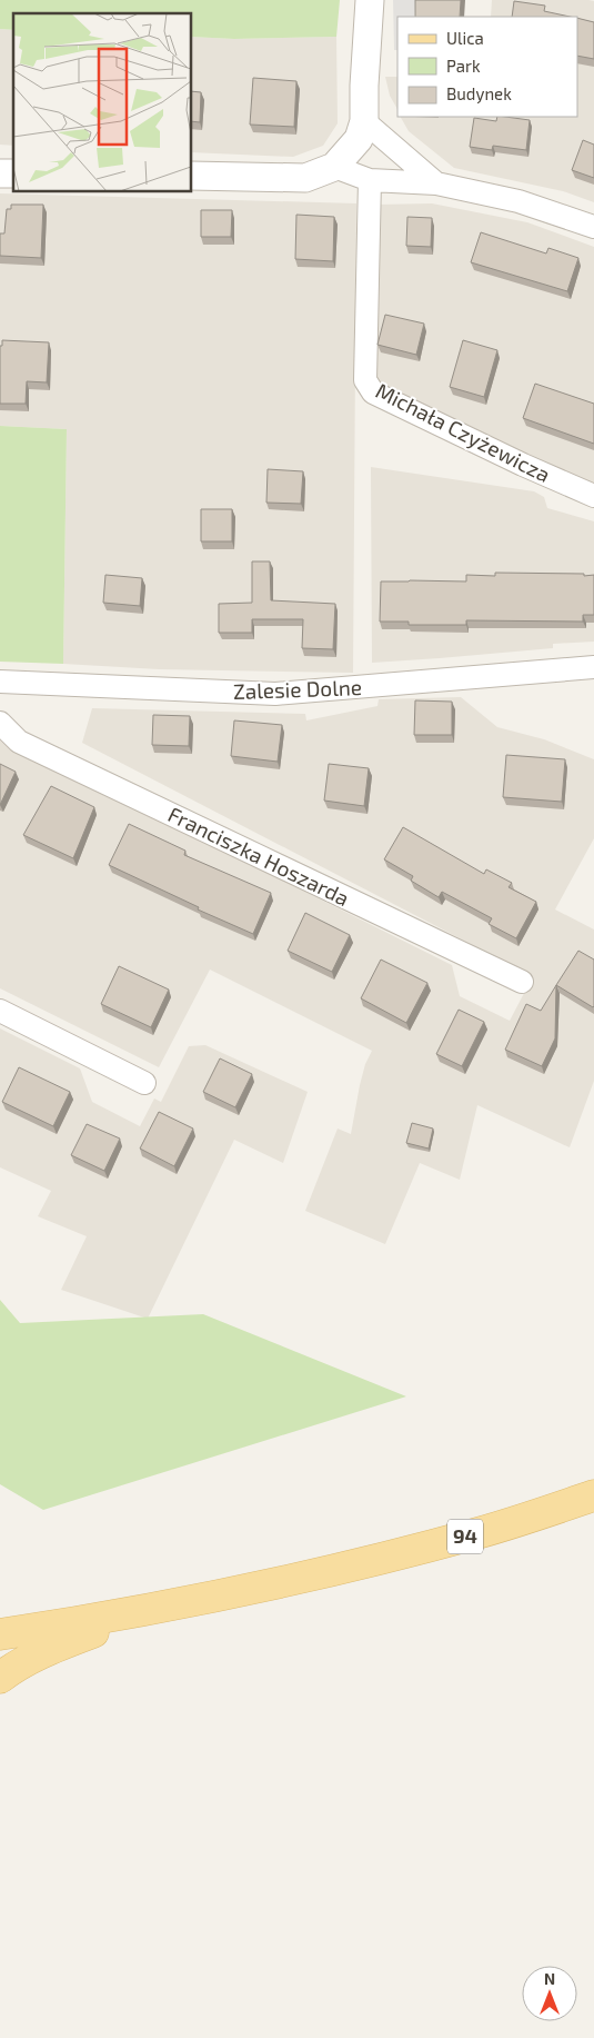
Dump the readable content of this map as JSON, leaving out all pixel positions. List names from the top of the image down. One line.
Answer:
{"streets":{"main road":["94"],"street":["Michała Czyżewicza","Zalesie Dolne","Franciszka Hoszarda"]},"legend":["Ulica","Park","Budynek"],"north":"top"}
